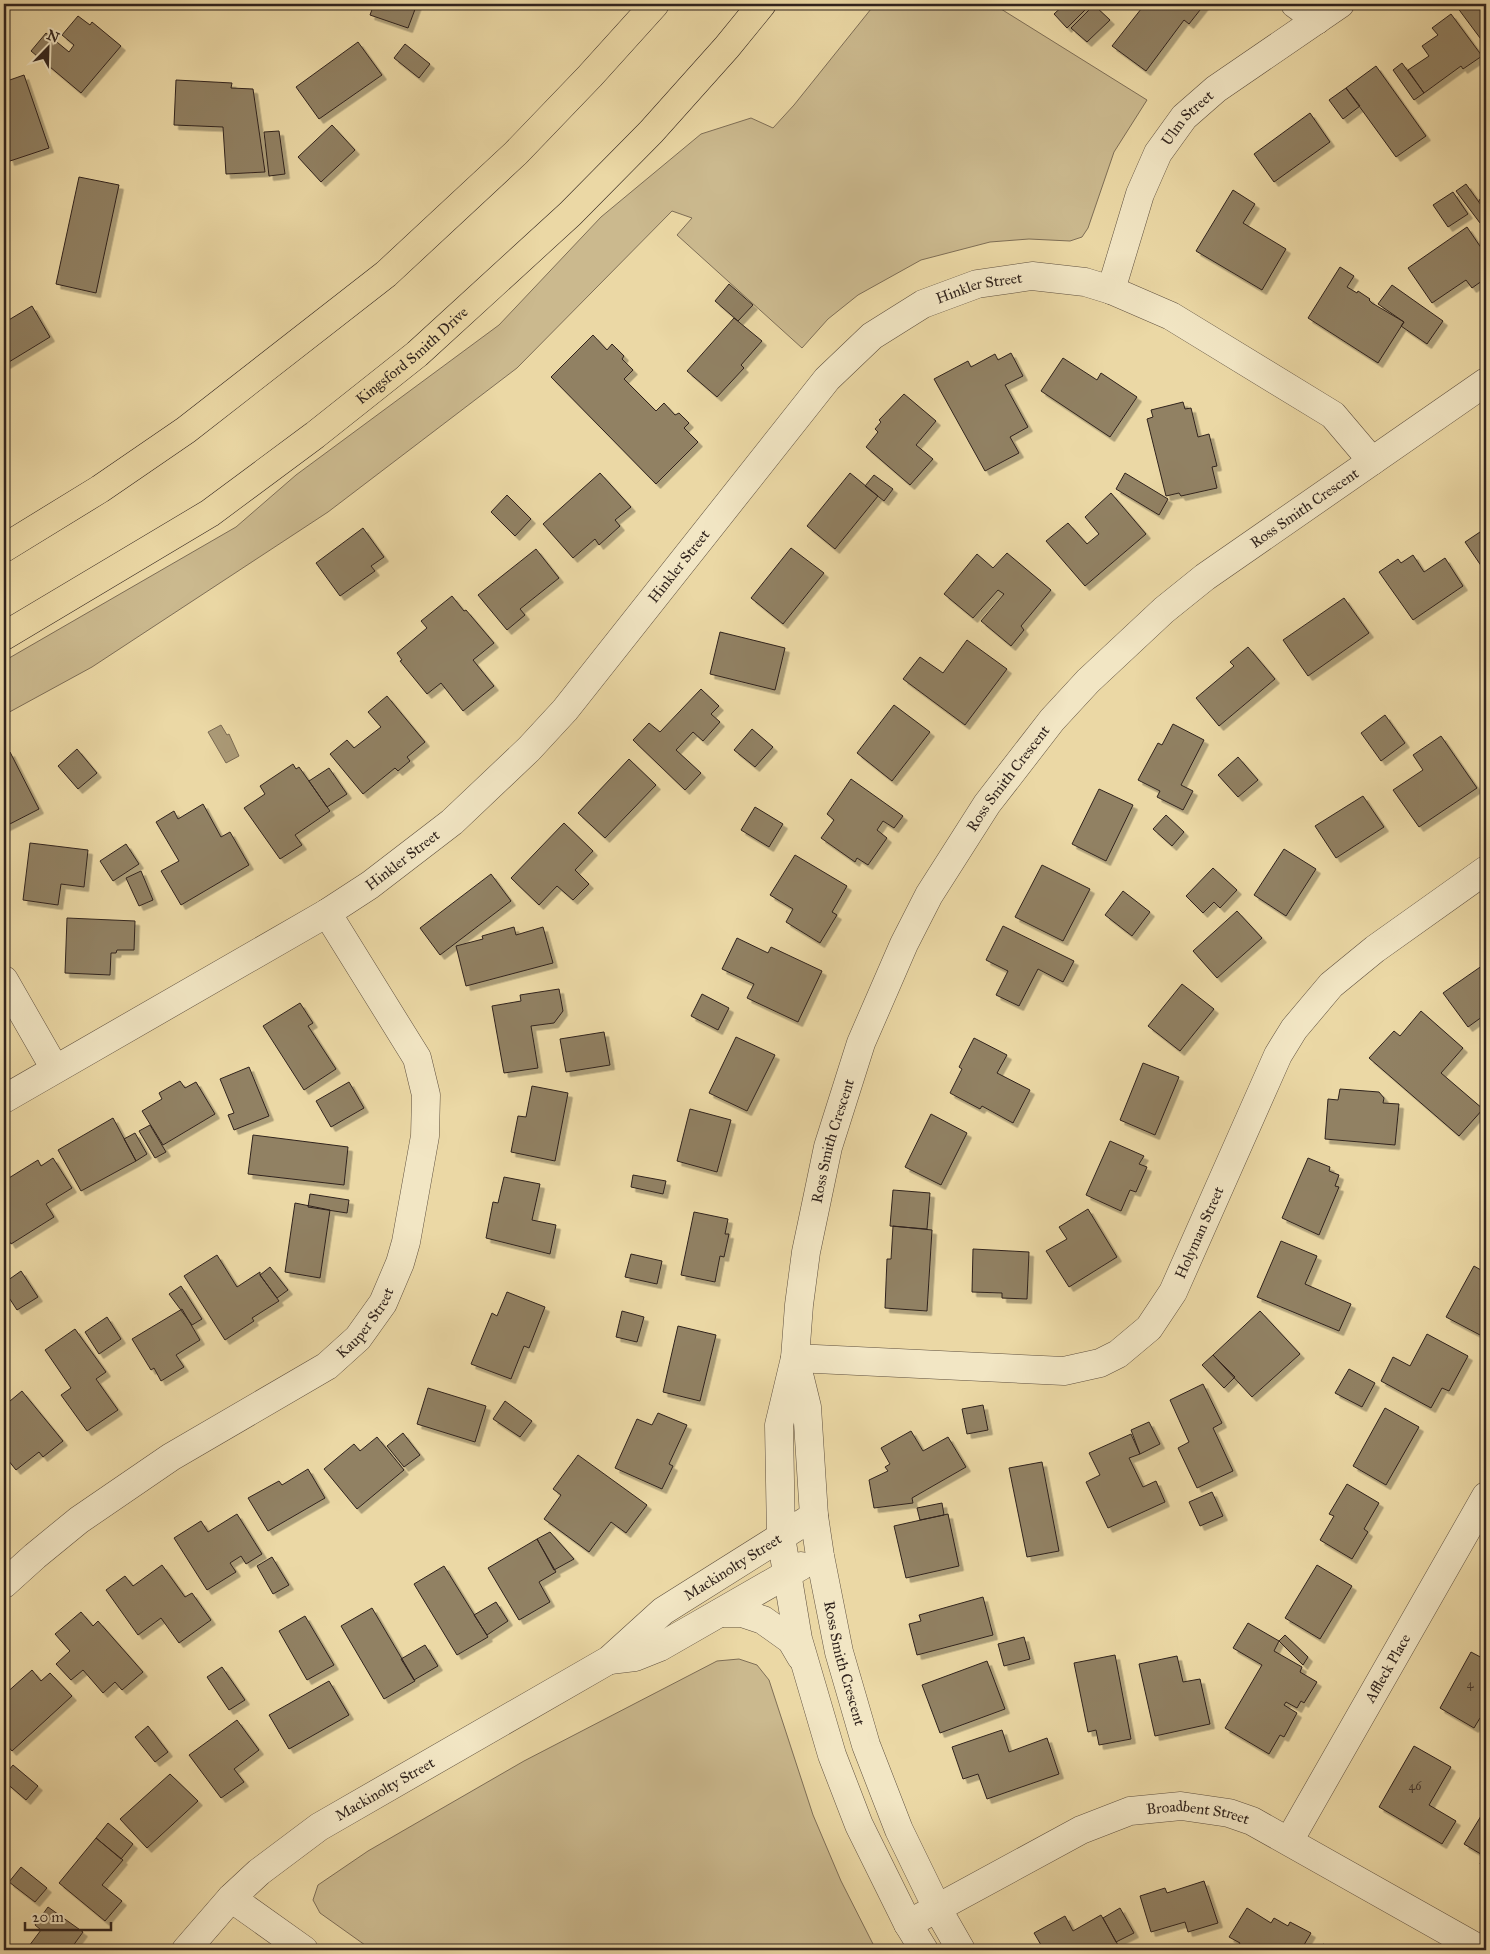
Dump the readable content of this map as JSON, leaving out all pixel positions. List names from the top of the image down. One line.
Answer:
{"streets":{"main road":["Kingsford Smith Drive"],"street":["Ulm Street","Hinkler Street","Ross Smith Crescent","Holyman Street","Kauper Street","Mackinolty Street","Affleck Place","Broadbent Street"]},"crossings":[["Ulm Street","Hinkler Street"],["Hinkler Street","Ross Smith Crescent"],["Hinkler Street","Kauper Street"],["Ross Smith Crescent","Holyman Street"],["Ross Smith Crescent","Mackinolty Street"],["Ross Smith Crescent","Broadbent Street"],["Affleck Place","Broadbent Street"]],"house_numbers":["4","46"],"scale_bar":"20 m","north":"top right"}
